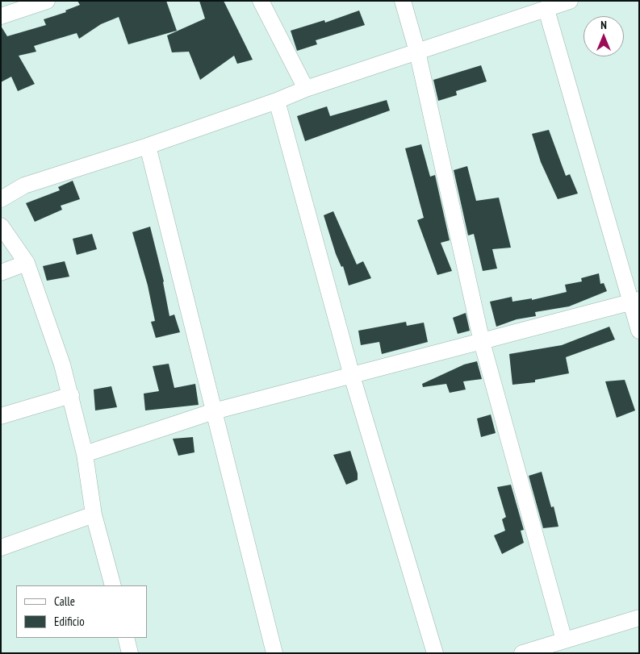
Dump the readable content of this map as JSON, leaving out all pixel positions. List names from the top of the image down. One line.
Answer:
{"legend":["Calle","Edificio"],"north":"top"}
